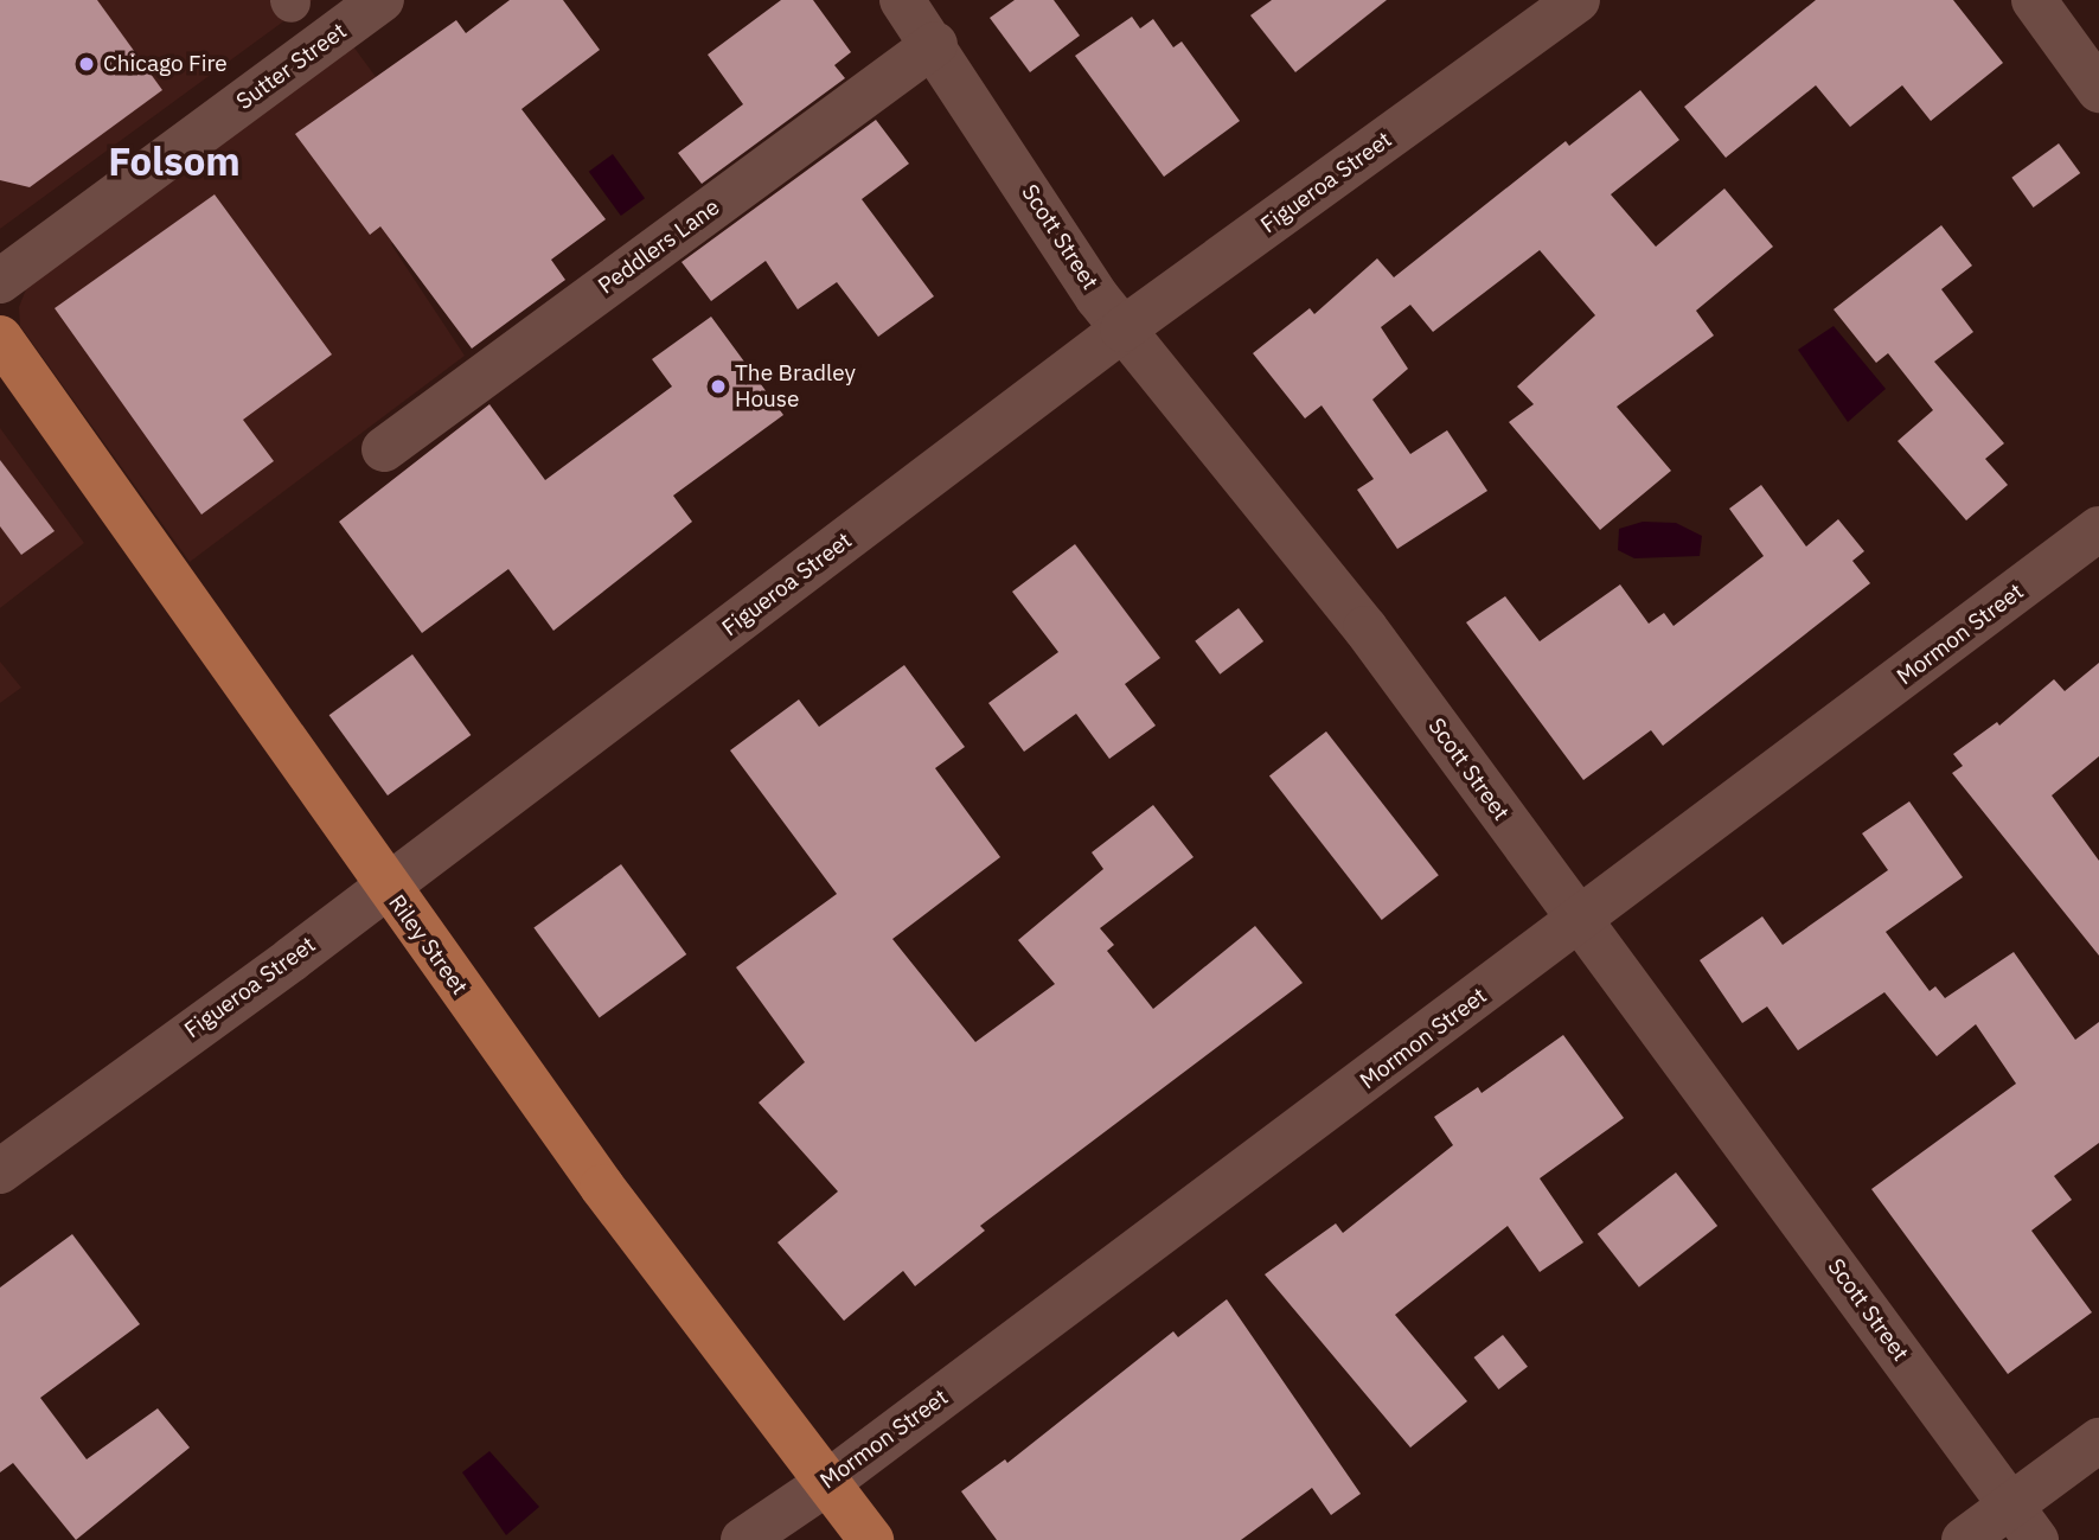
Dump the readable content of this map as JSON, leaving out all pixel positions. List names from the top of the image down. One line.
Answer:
{"streets":{"main road":["Riley Street"],"street":["Sutter Street","Figueroa Street","Scott Street","Peddlers Lane","Mormon Street"]},"crossings":[["Figueroa Street","Scott Street"],["Figueroa Street","Riley Street"],["Scott Street","Peddlers Lane"],["Scott Street","Mormon Street"],["Mormon Street","Riley Street"]],"districts":["Folsom"],"places":["Chicago Fire","The Bradley House"]}
